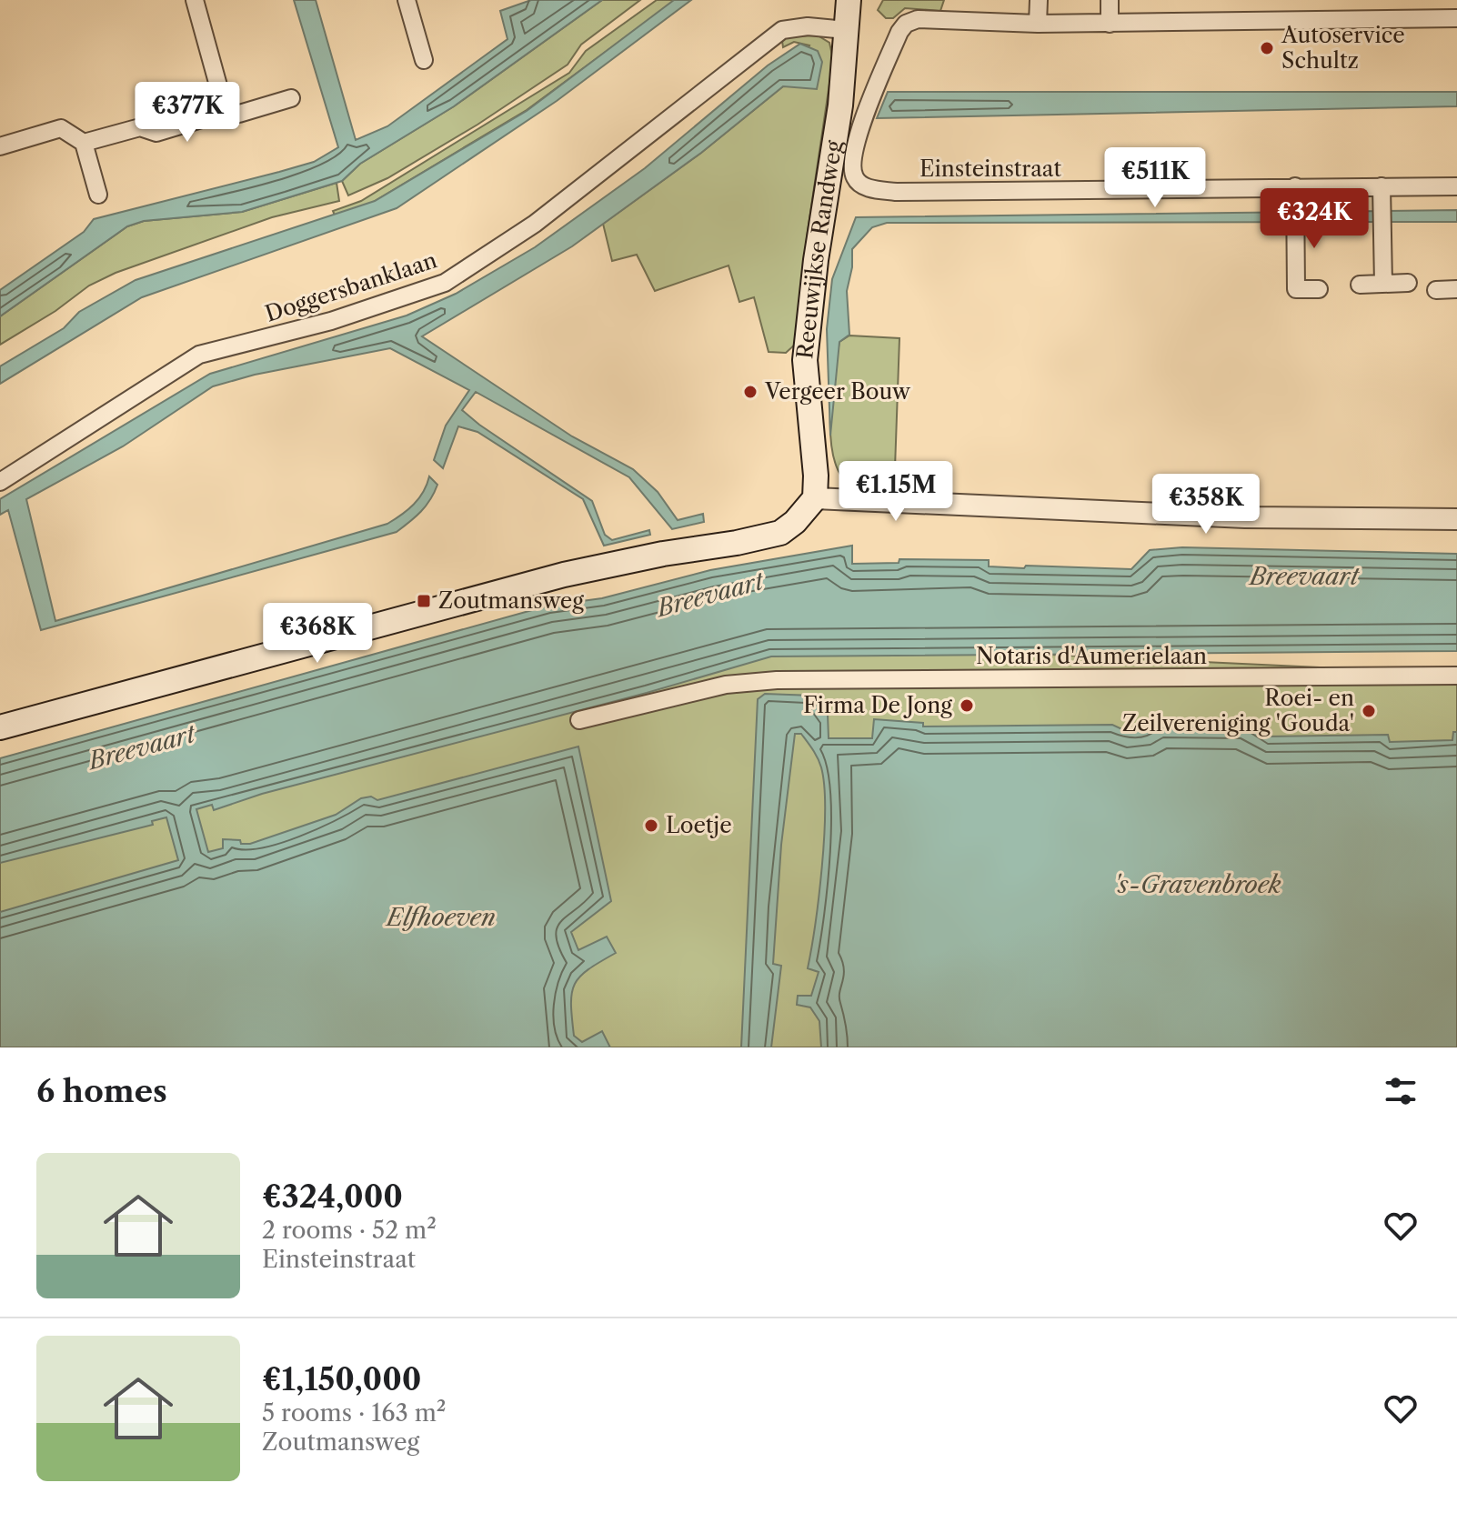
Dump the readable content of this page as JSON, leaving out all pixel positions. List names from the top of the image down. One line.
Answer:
{"streets":{"main road":["Reeuwijkse Randweg"],"street":["Einsteinstraat","Doggersbanklaan","Notaris d'Aumerielaan"]},"crossings":[["Reeuwijkse Randweg","Doggersbanklaan"]],"water":["Breevaart","'s-Gravenbroek","Elfhoeven"],"places":{"other":["Autoservice Schultz","Vergeer Bouw","Firma De Jong","Roei- en Zeilvereniging 'Gouda'","Loetje"],"transit":["Zoutmansweg"]},"page":{"price":["€377K","€511K","€324K","€1.15M","€358K","€368K"],"heading":"6 homes","list":[{"name":"€324,000","note":"2 rooms · 52 m² · Einsteinstraat"},{"name":"€1,150,000","note":"5 rooms · 163 m² · Zoutmansweg"}]}}
